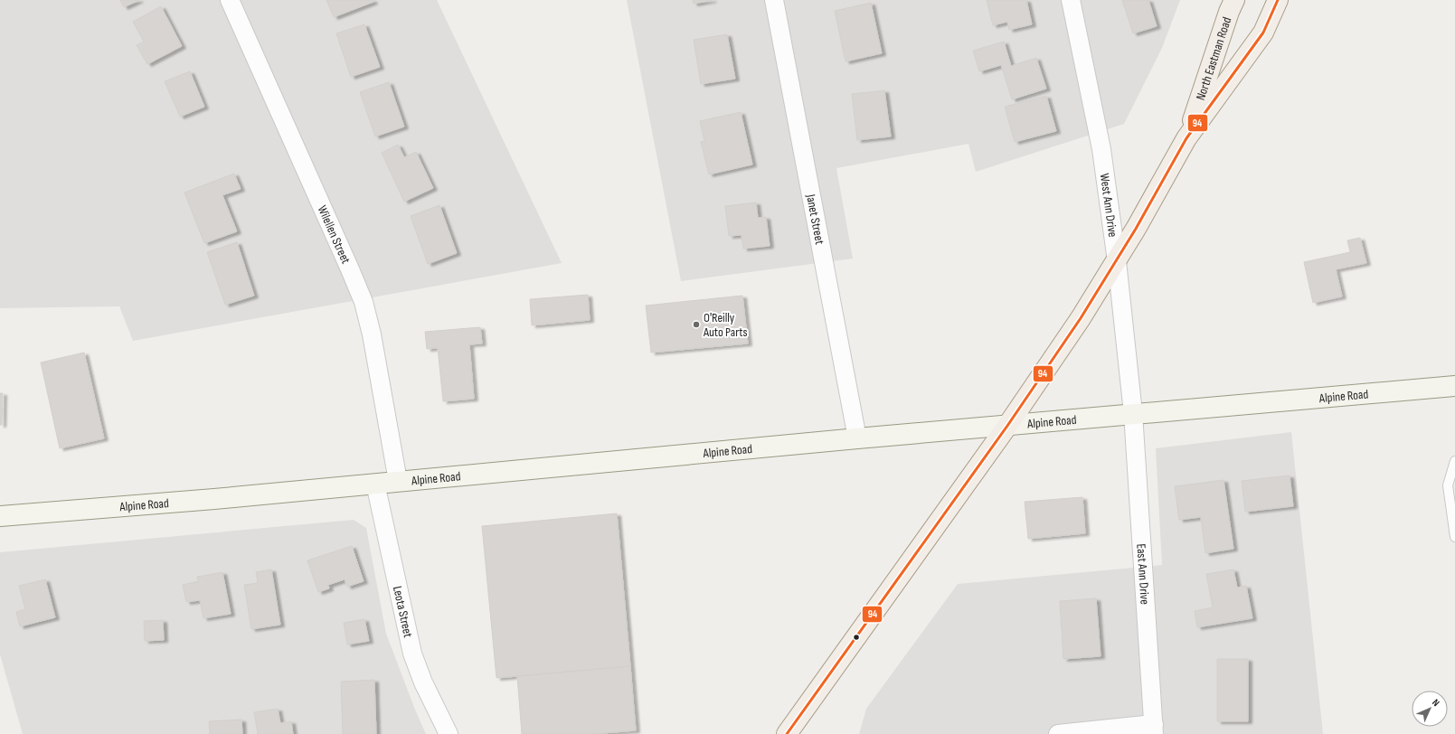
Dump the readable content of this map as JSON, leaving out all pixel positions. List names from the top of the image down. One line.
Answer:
{"streets":{"main road":["North Eastman Road","Alpine Road"],"street":["West Ann Drive","Janet Street","Wilellen Street","East Ann Drive","Leota Street"]},"crossings":[["North Eastman Road","West Ann Drive"],["North Eastman Road","Alpine Road"],["West Ann Drive","Alpine Road"],["West Ann Drive","East Ann Drive"],["Janet Street","Alpine Road"],["Wilellen Street","Alpine Road"],["Alpine Road","East Ann Drive"],["Alpine Road","Leota Street"]],"places":["O'Reilly Auto Parts"],"lines":["transit line 94"],"north":"top right"}
